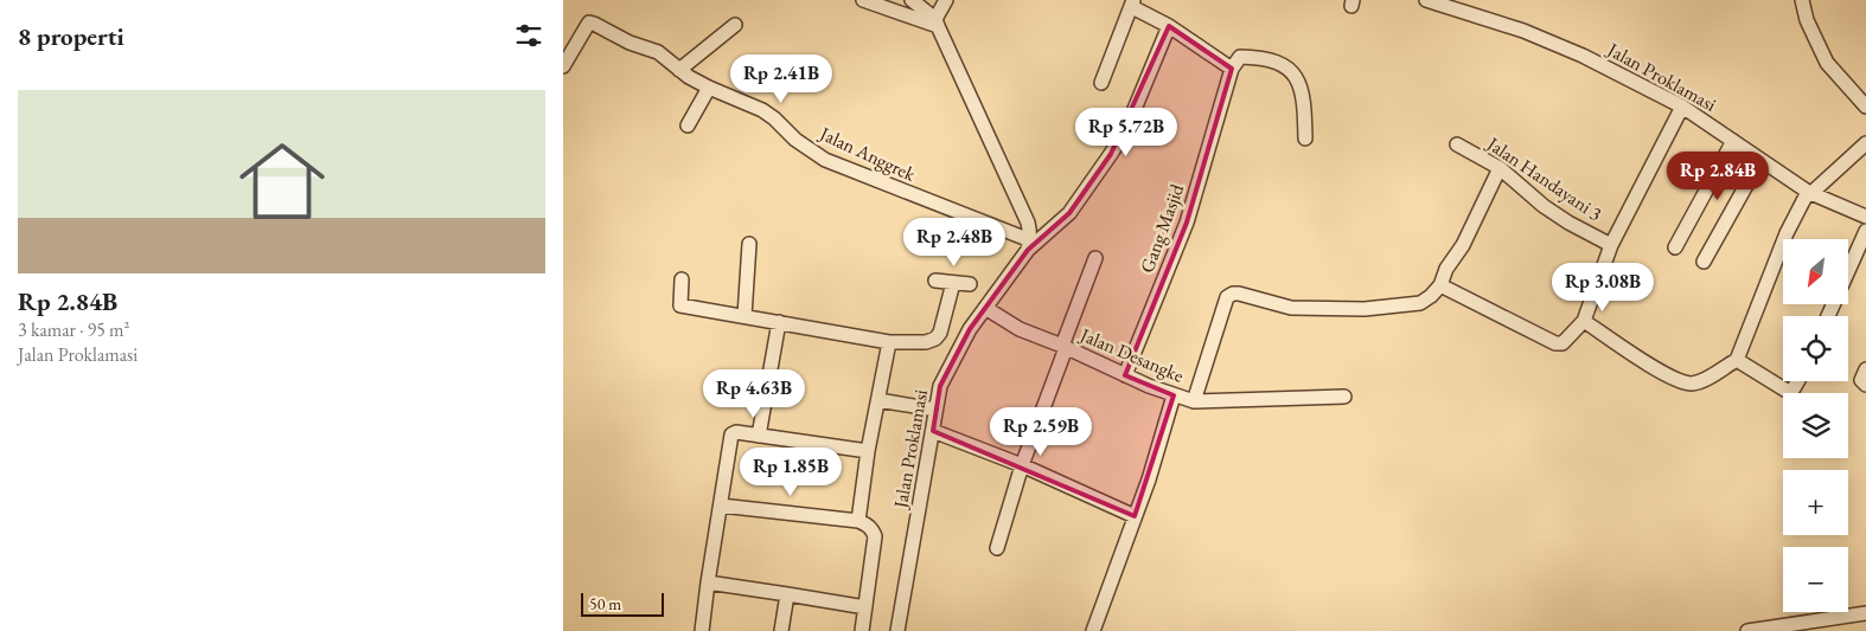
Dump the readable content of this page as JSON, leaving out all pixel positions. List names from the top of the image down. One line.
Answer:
{"streets":{"street":["Jalan Proklamasi","Jalan Anggrek","Jalan Handayani 3","Gang Masjid","Jalan Desangke"]},"crossings":[["Jalan Proklamasi","Jalan Anggrek"],["Jalan Proklamasi","Jalan Desangke"],["Gang Masjid","Jalan Desangke"]],"scale_bar":"50 m","north":"bottom left","page":{"heading":"8 properti","price":["Rp 2.41B","Rp 5.72B","Rp 2.84B","Rp 2.48B","Rp 3.08B","Rp 4.63B","Rp 2.59B","Rp 1.85B"],"list":[{"name":"Rp 2.84B","note":"3 kamar · 95 m² · Jalan Proklamasi"}],"map_buttons":["+","−"],"scale":"50 m"}}
